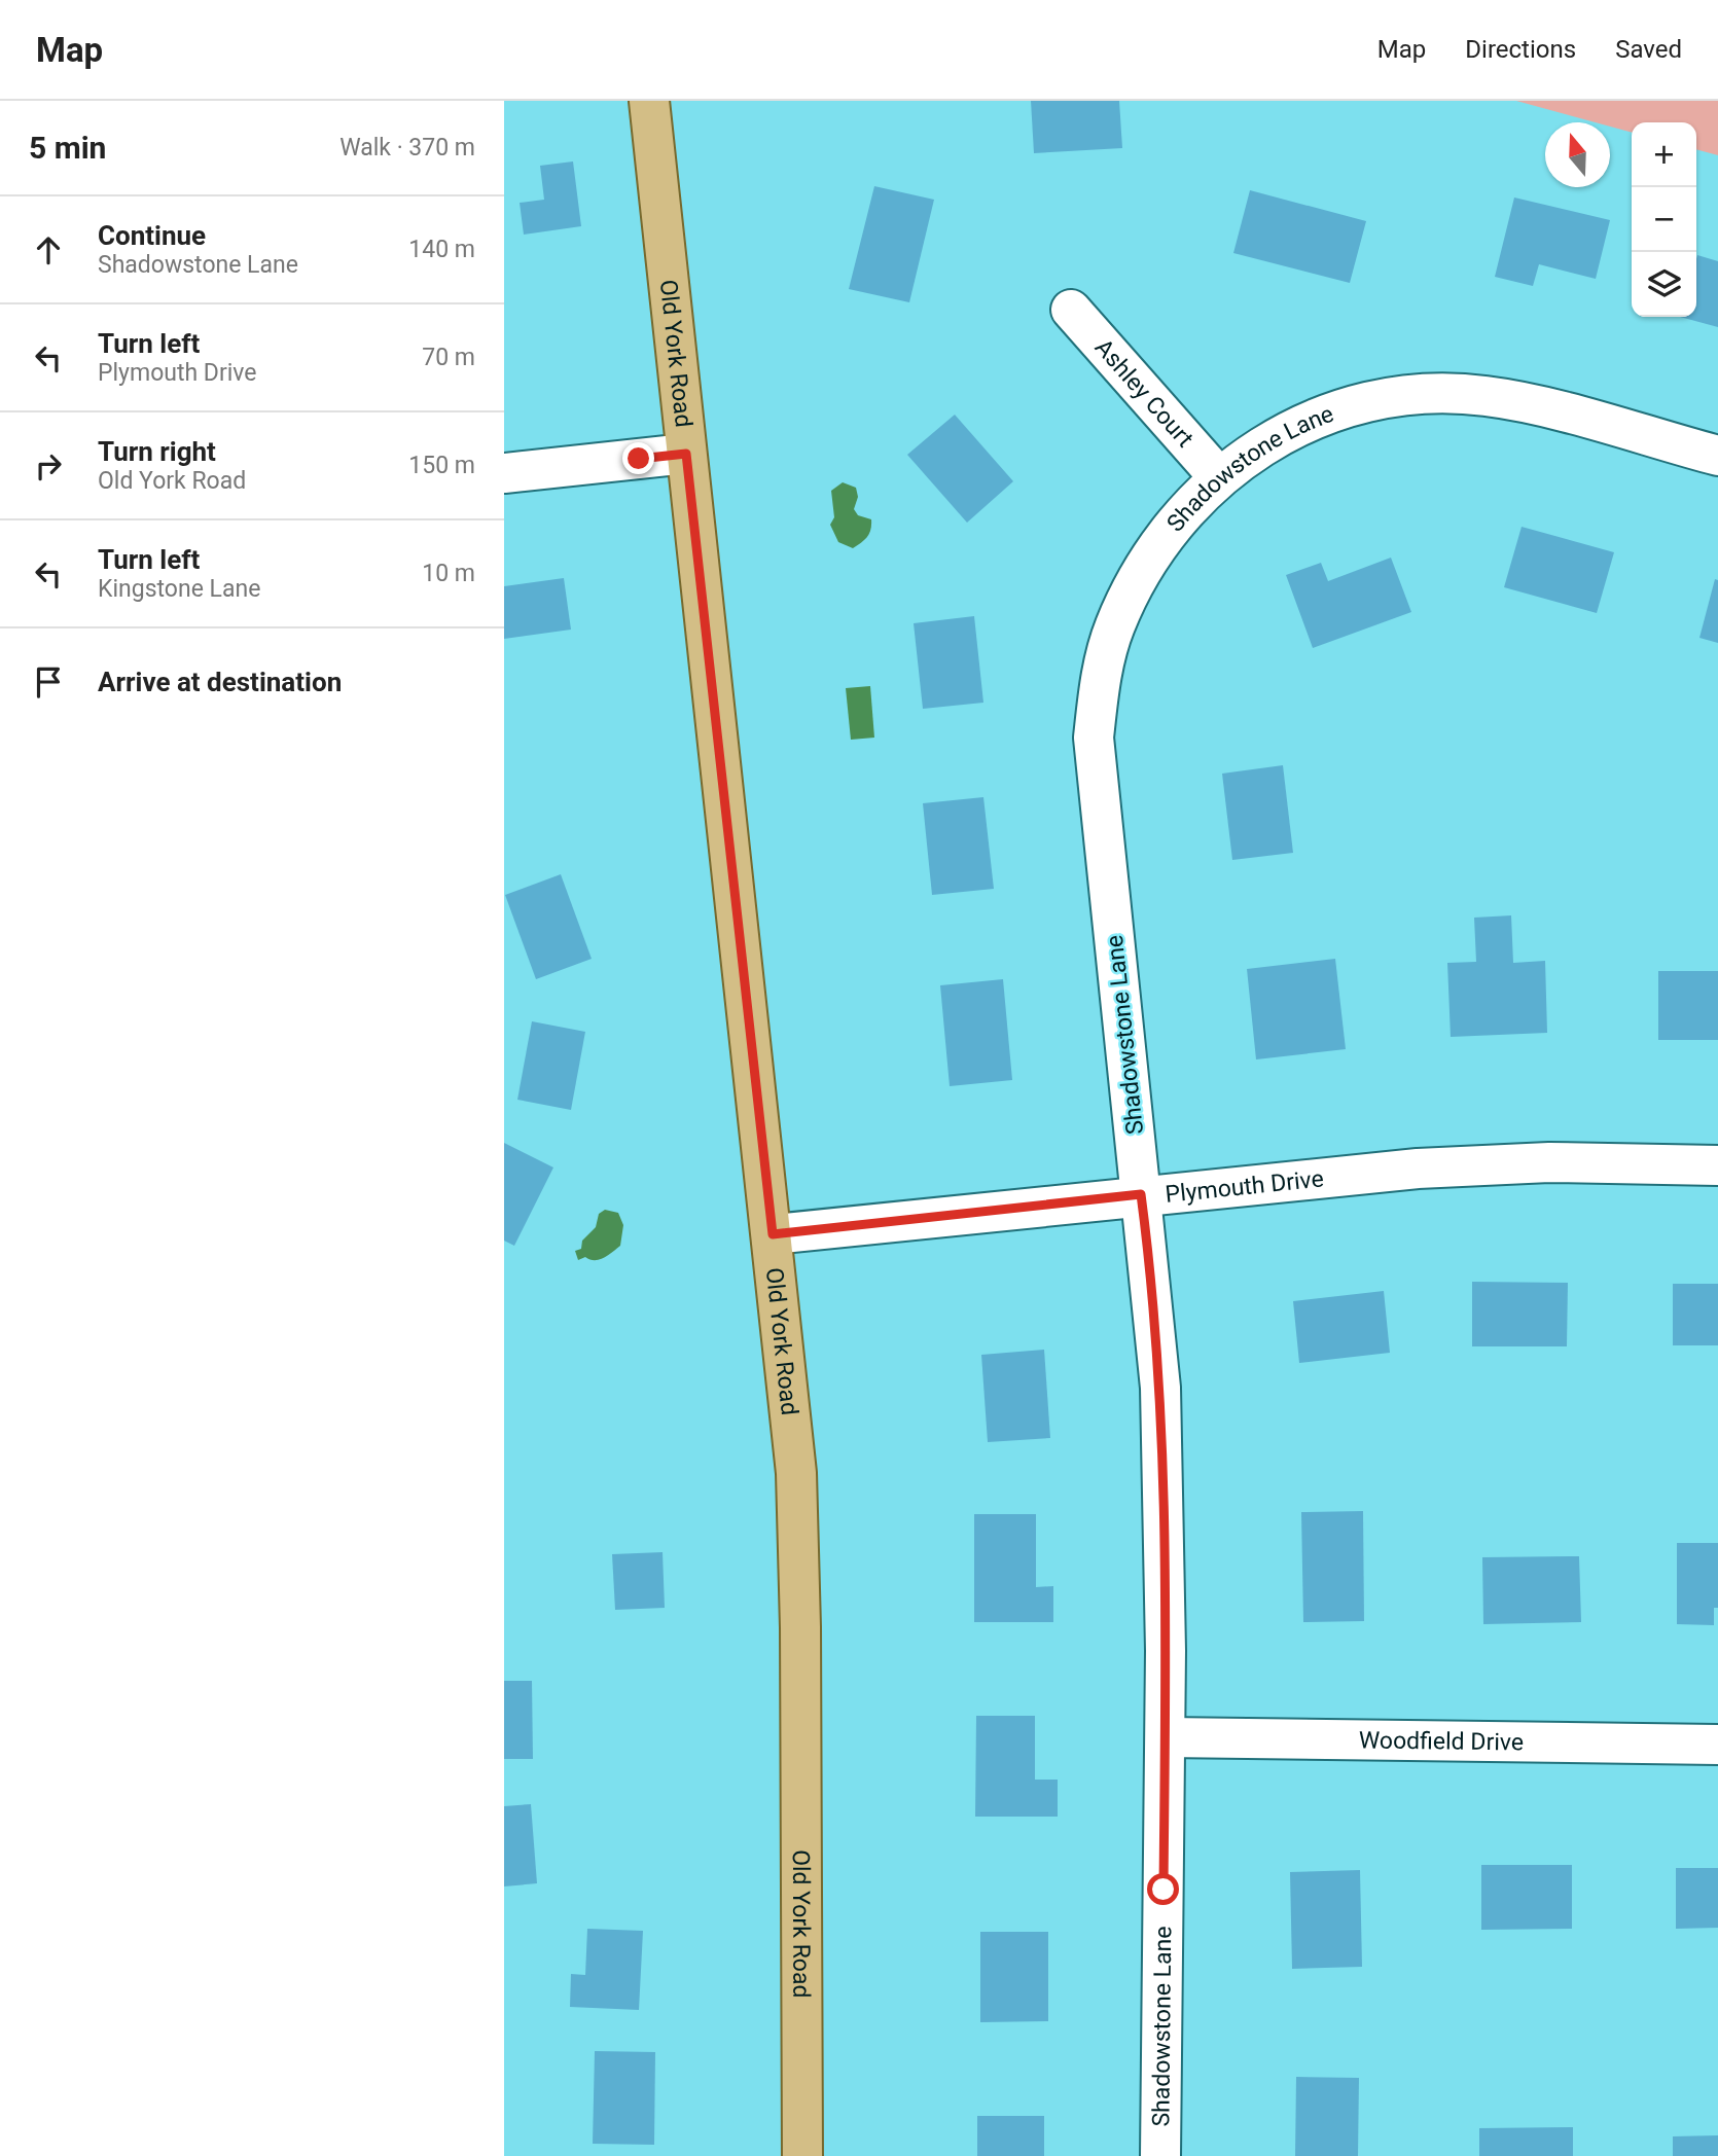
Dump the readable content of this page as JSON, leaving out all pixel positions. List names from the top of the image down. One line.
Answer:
{"streets":{"main road":["Old York Road"],"street":["Ashley Court","Shadowstone Lane","Plymouth Drive","Woodfield Drive"]},"crossings":[["Old York Road","Plymouth Drive"],["Ashley Court","Shadowstone Lane"],["Shadowstone Lane","Plymouth Drive"],["Shadowstone Lane","Woodfield Drive"]],"north":"top","page":{"header":"Map","nav":["Map","Directions","Saved"],"heading":["5 min","Walk · 370 m"],"map_buttons":["+","−"],"list":[["Continue","Shadowstone Lane","140 m"],["Turn left","Plymouth Drive","70 m"],["Turn right","Old York Road","150 m"],["Turn left","Kingstone Lane","10 m"],"Arrive at destination"]}}
